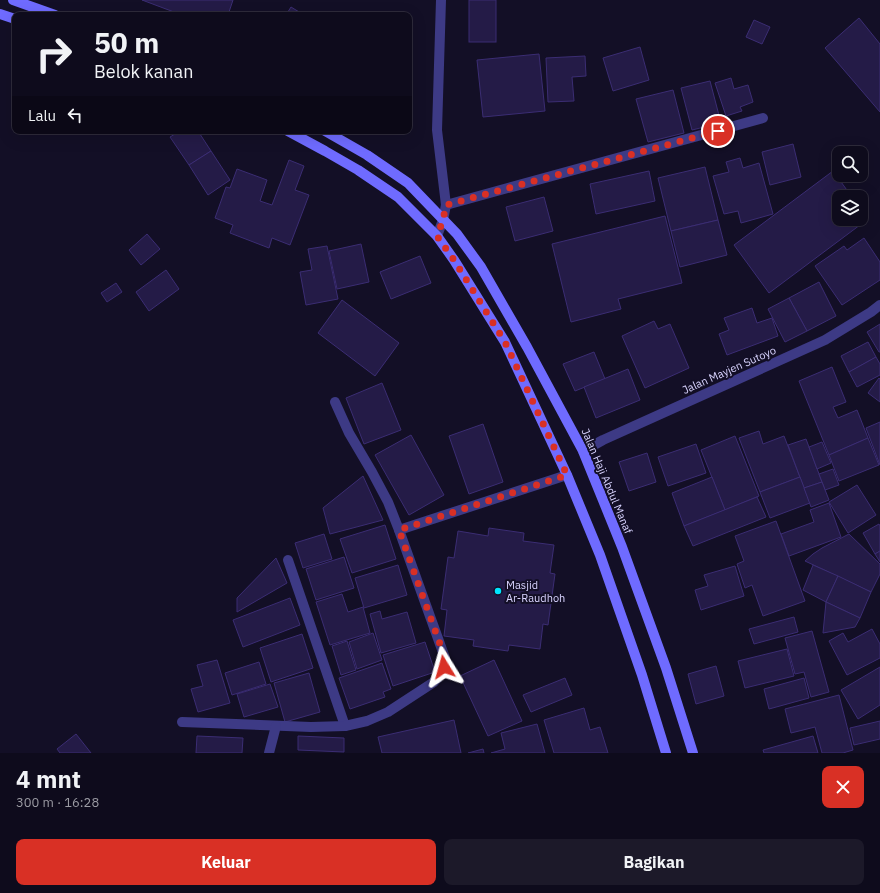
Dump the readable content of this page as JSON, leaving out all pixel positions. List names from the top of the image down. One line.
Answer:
{"streets":{"main road":["Jalan Haji Abdul Manaf"],"street":["Jalan Mayjen Sutoyo"]},"crossings":[["Jalan Mayjen Sutoyo","Jalan Haji Abdul Manaf"]],"places":["Masjid Ar-Raudhoh"],"page":{"turn":["50 m","Belok kanan"],"then":"Lalu","heading":["4 mnt","300 m · 16:28"],"buttons":["Keluar","Bagikan"]}}
